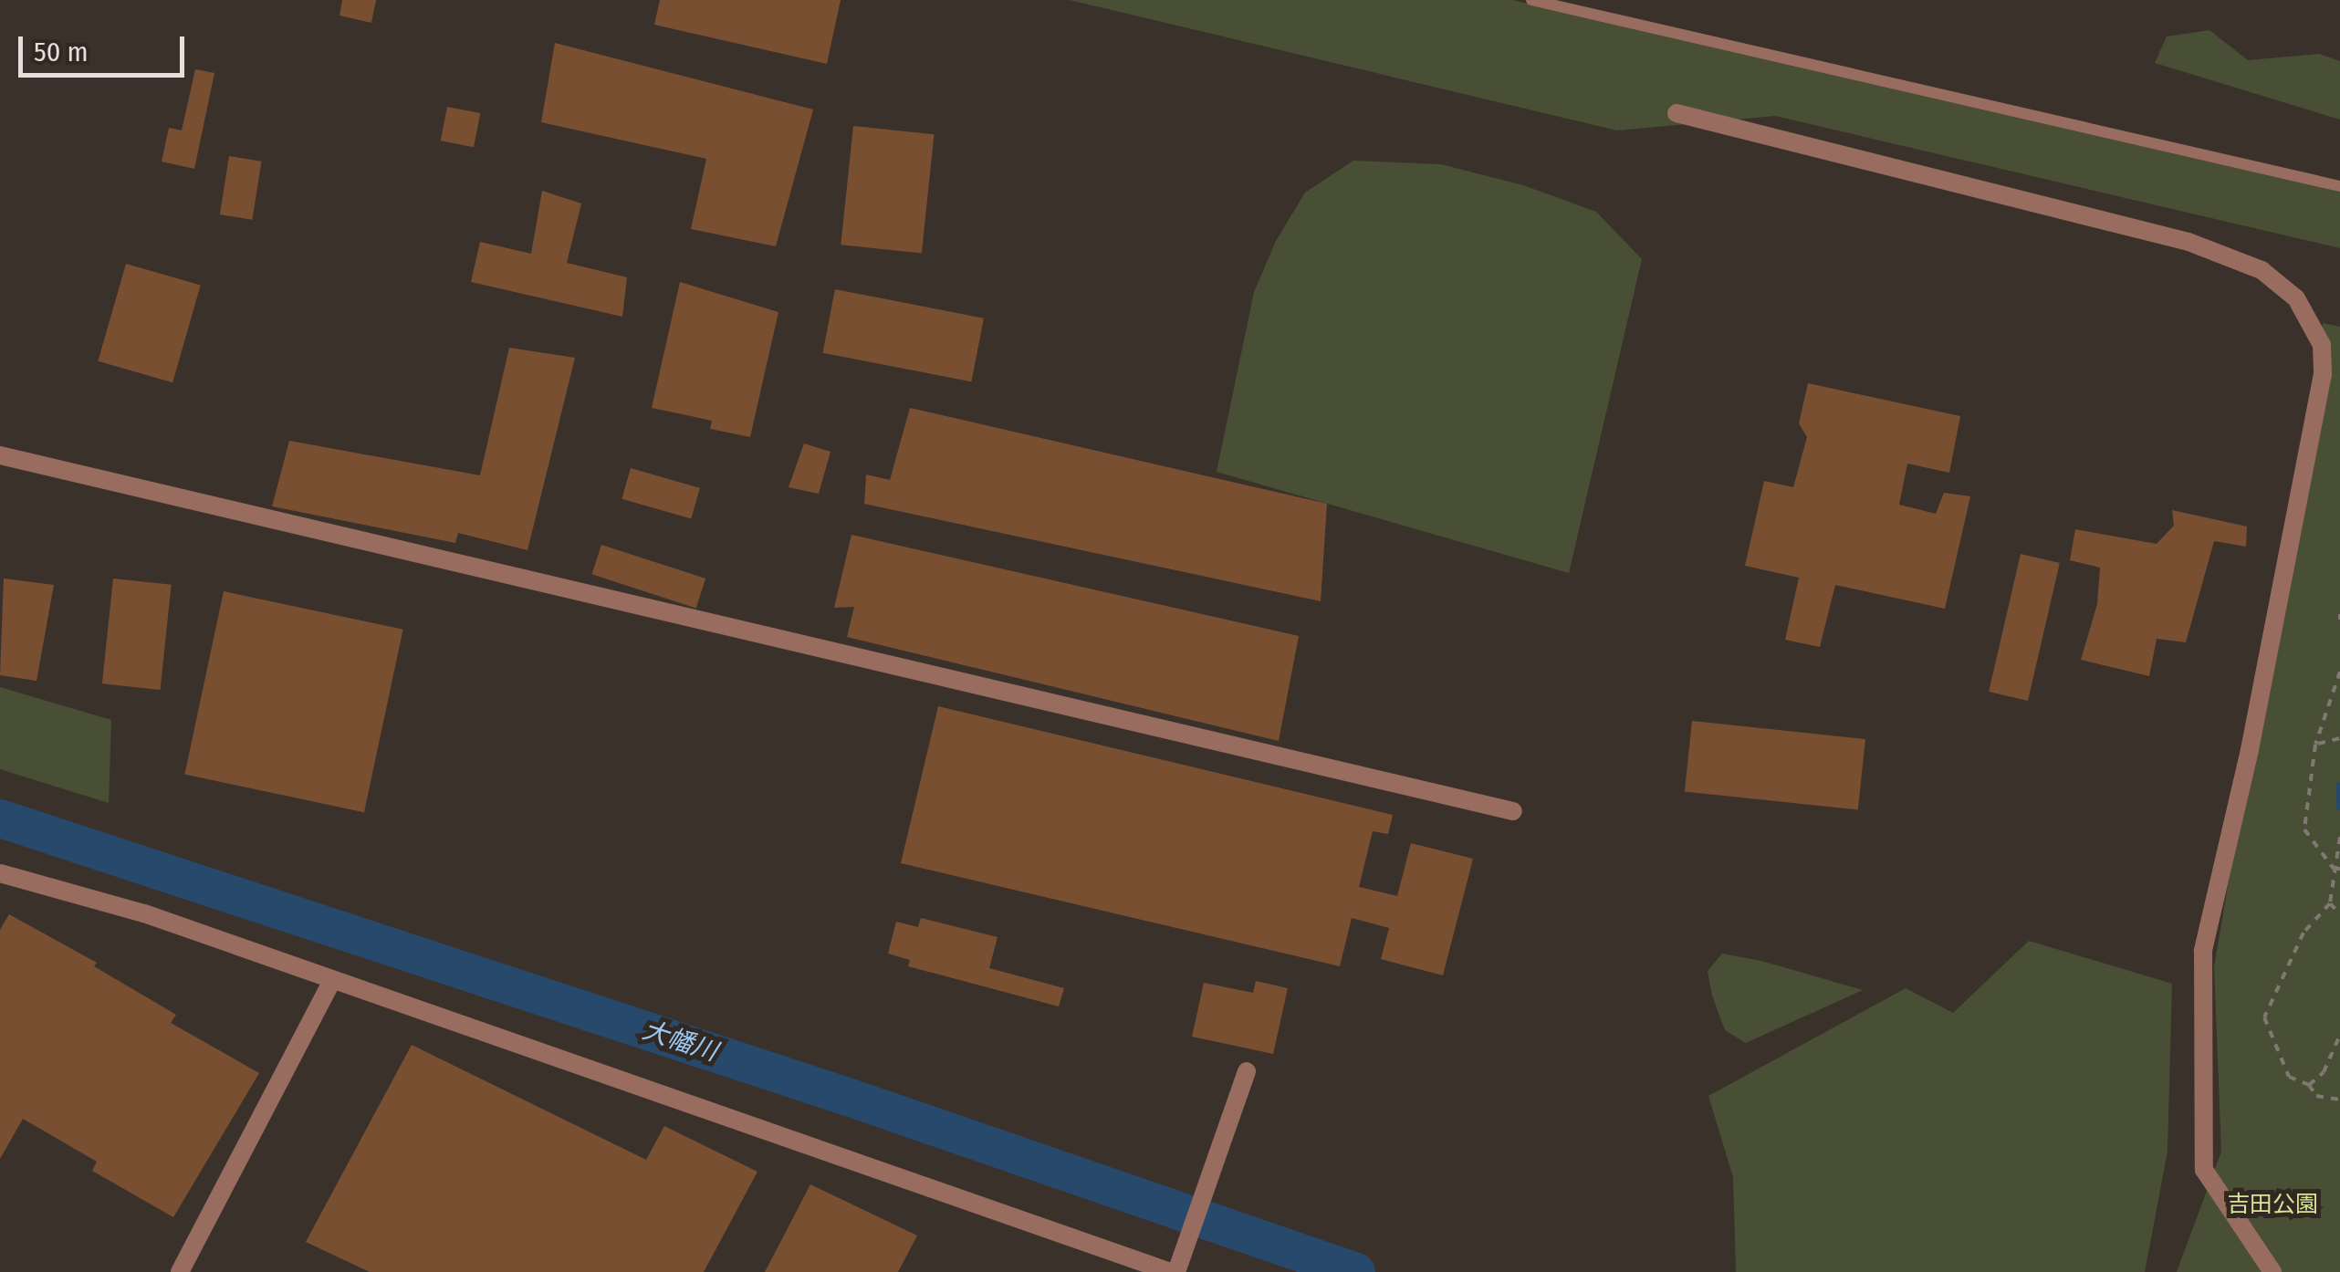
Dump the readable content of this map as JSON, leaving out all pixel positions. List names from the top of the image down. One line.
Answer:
{"water":["大幡川"],"parks":["吉田公園"],"scale_bar":"50 m"}
